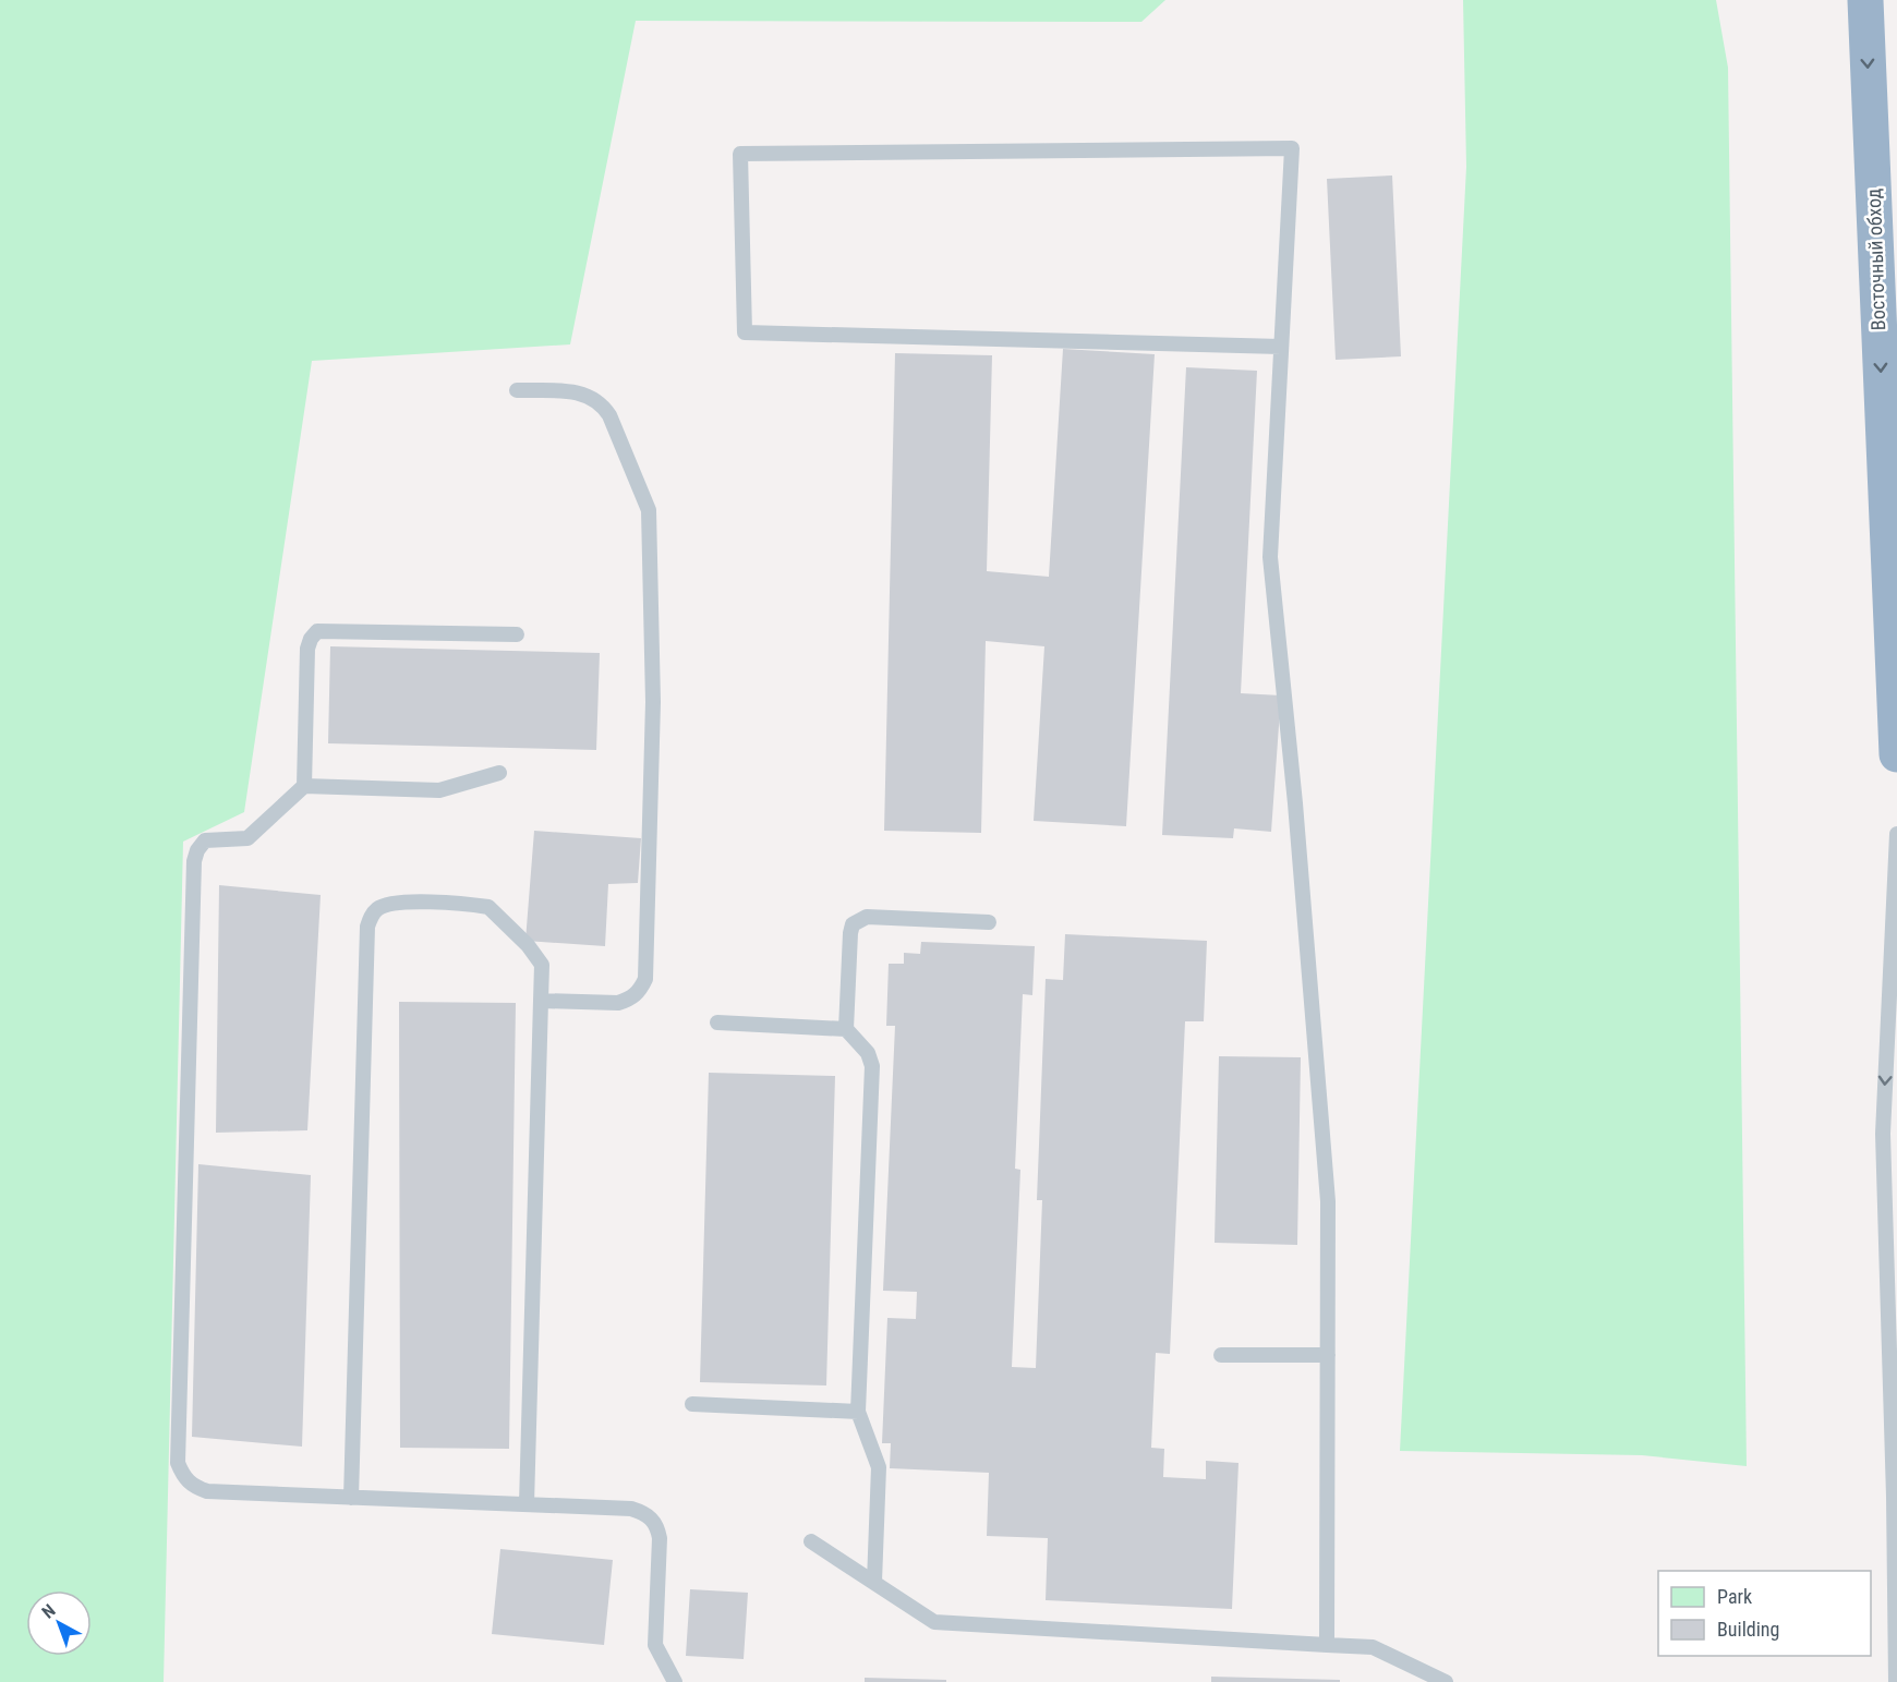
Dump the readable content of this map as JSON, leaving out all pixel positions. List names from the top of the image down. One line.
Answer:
{"streets":{"highway":["Восточный обход"]},"one_way":["Восточный обход"],"legend":["Park","Building"],"north":"top left"}
